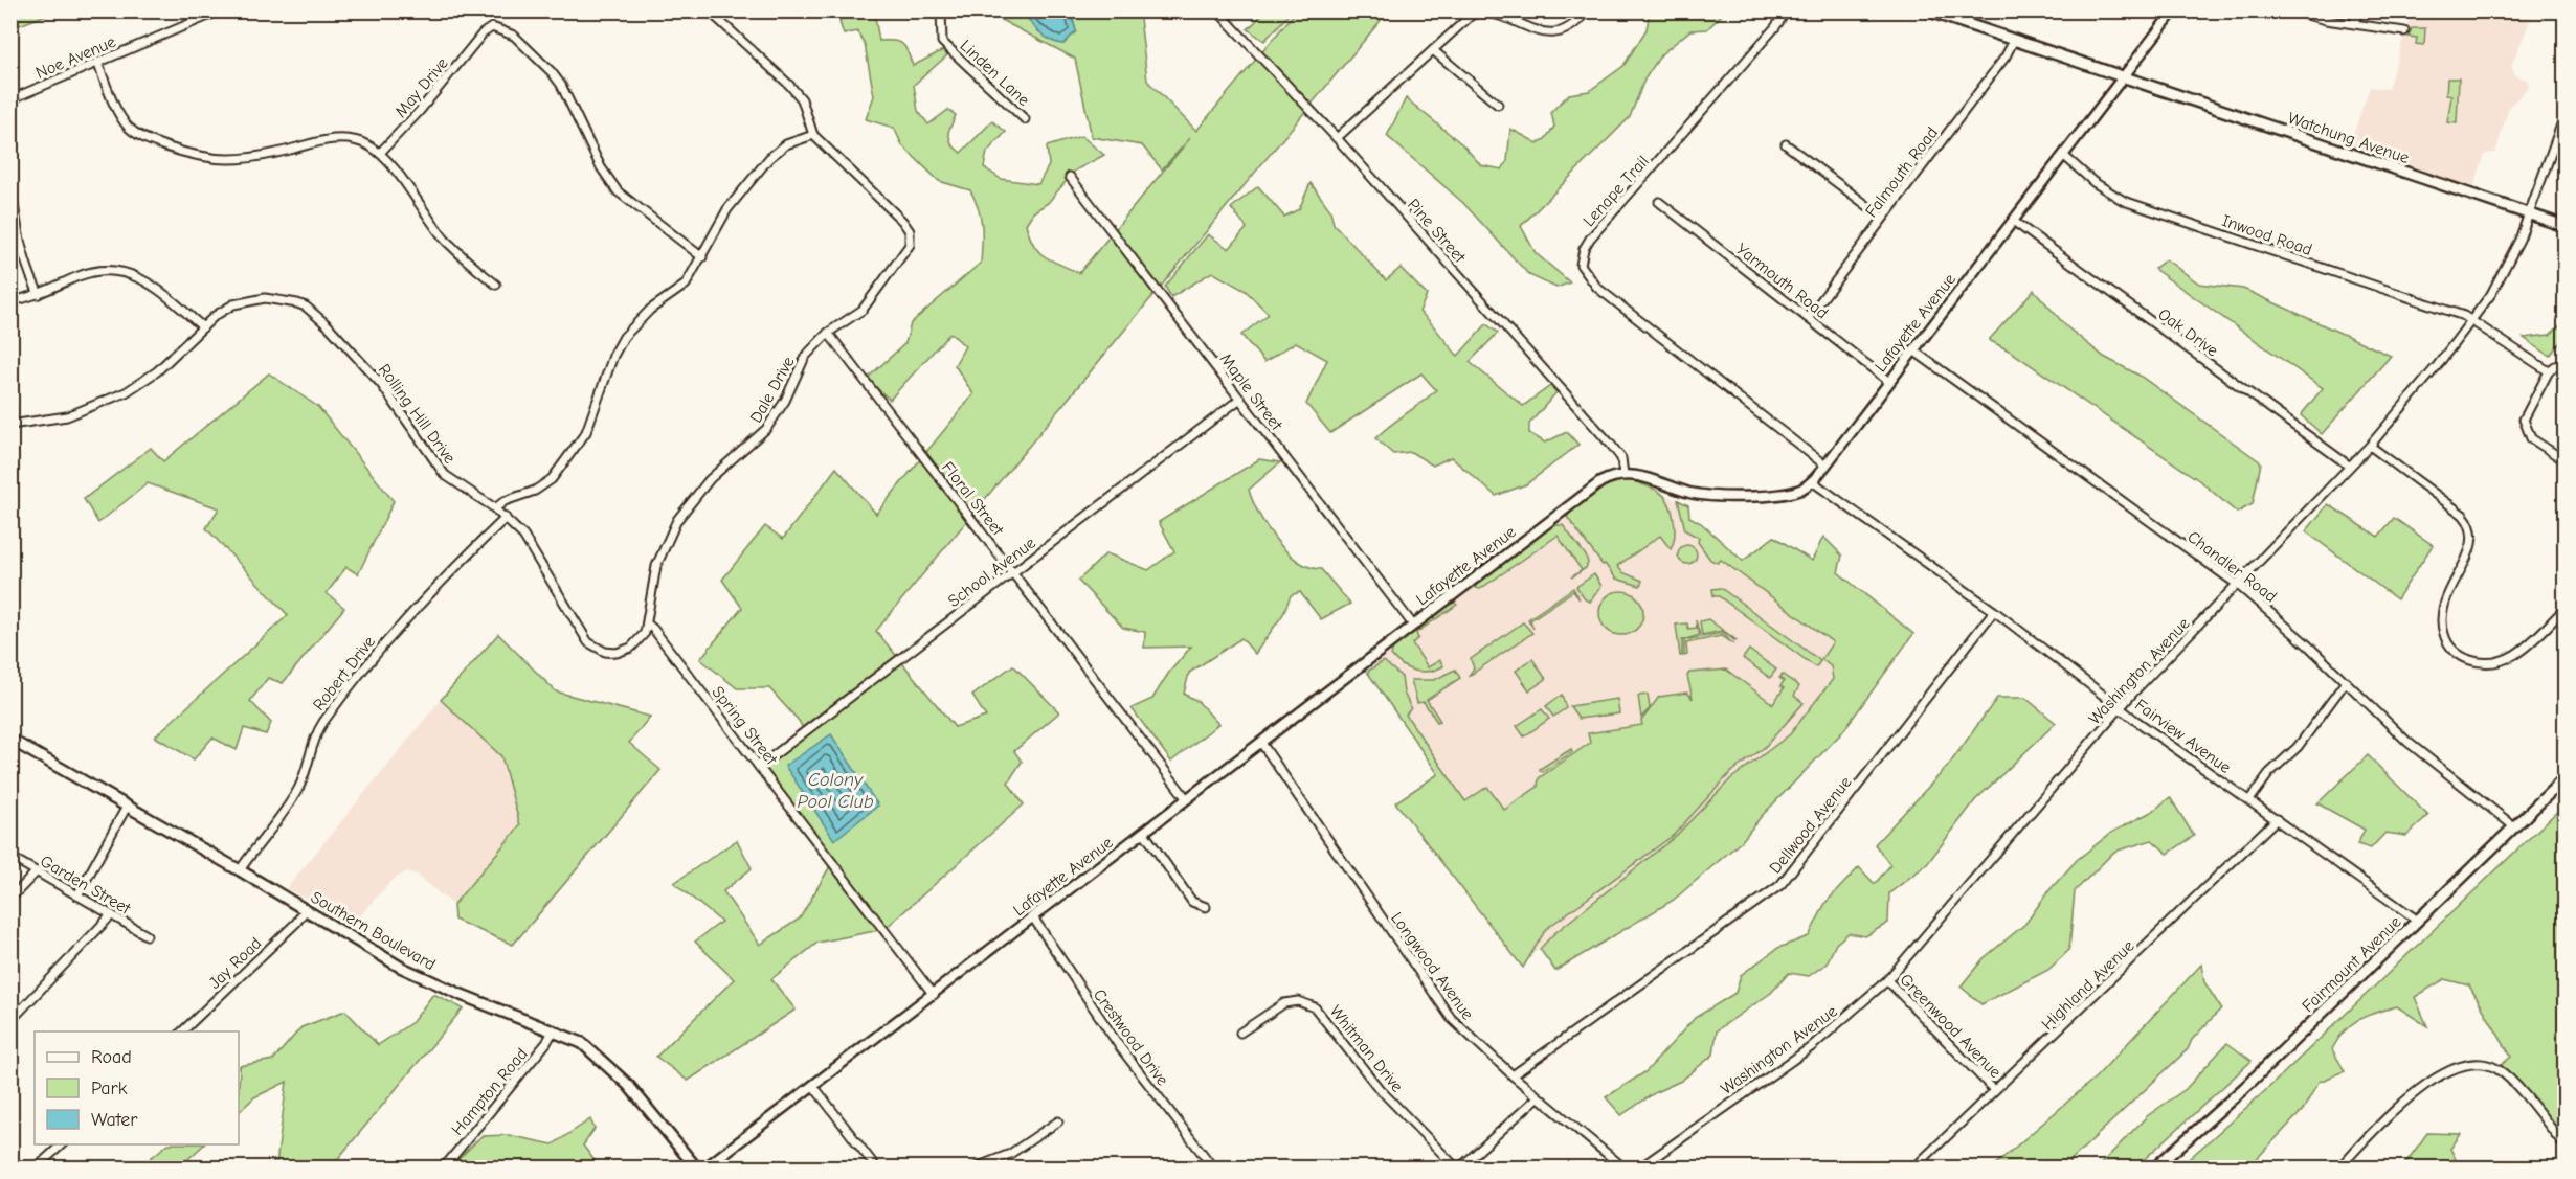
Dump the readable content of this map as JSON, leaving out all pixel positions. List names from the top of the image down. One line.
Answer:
{"streets":{"main road":["Watchung Avenue","Southern Boulevard","Fairmount Avenue"],"street":["Noe Avenue","Linden Lane","May Drive","Falmouth Road","Lenape Trail","Pine Street","Inwood Road","Yarmouth Road","Lafayette Avenue","Oak Drive","Dale Drive","Maple Street","Rolling Hill Drive","Floral Street","Chandler Road","School Avenue","Washington Avenue","Robert Drive","Spring Street","Fairview Avenue","Dellwood Avenue","Garden Street","Jay Road","Longwood Avenue","Highland Avenue","Greenwood Avenue","Crestwood Drive","Whitman Drive","Hampton Road"]},"crossings":[["Watchung Avenue","Falmouth Road"],["Watchung Avenue","Lafayette Avenue"],["Watchung Avenue","Washington Avenue"],["Falmouth Road","Yarmouth Road"],["Lenape Trail","Lafayette Avenue"],["Pine Street","Lafayette Avenue"],["Inwood Road","Lafayette Avenue"],["Inwood Road","Washington Avenue"],["Yarmouth Road","Lafayette Avenue"],["Lafayette Avenue","Oak Drive"],["Lafayette Avenue","Maple Street"],["Lafayette Avenue","Floral Street"],["Lafayette Avenue","Chandler Road"],["Lafayette Avenue","Spring Street"],["Lafayette Avenue","Fairview Avenue"],["Lafayette Avenue","Longwood Avenue"],["Lafayette Avenue","Crestwood Drive"],["Oak Drive","Washington Avenue"],["Dale Drive","Rolling Hill Drive"],["Dale Drive","Floral Street"],["Dale Drive","Robert Drive"],["Dale Drive","Spring Street"],["Maple Street","School Avenue"],["Floral Street","School Avenue"],["Chandler Road","Washington Avenue"],["Chandler Road","Fairmount Avenue"],["School Avenue","Spring Street"],["Washington Avenue","Fairview Avenue"],["Washington Avenue","Greenwood Avenue"],["Robert Drive","Southern Boulevard"],["Fairview Avenue","Dellwood Avenue"],["Fairview Avenue","Fairmount Avenue"],["Fairview Avenue","Highland Avenue"],["Dellwood Avenue","Longwood Avenue"],["Southern Boulevard","Jay Road"],["Southern Boulevard","Hampton Road"],["Highland Avenue","Greenwood Avenue"]],"water":["Colony Pool Club"],"legend":["Road","Park","Water"]}
